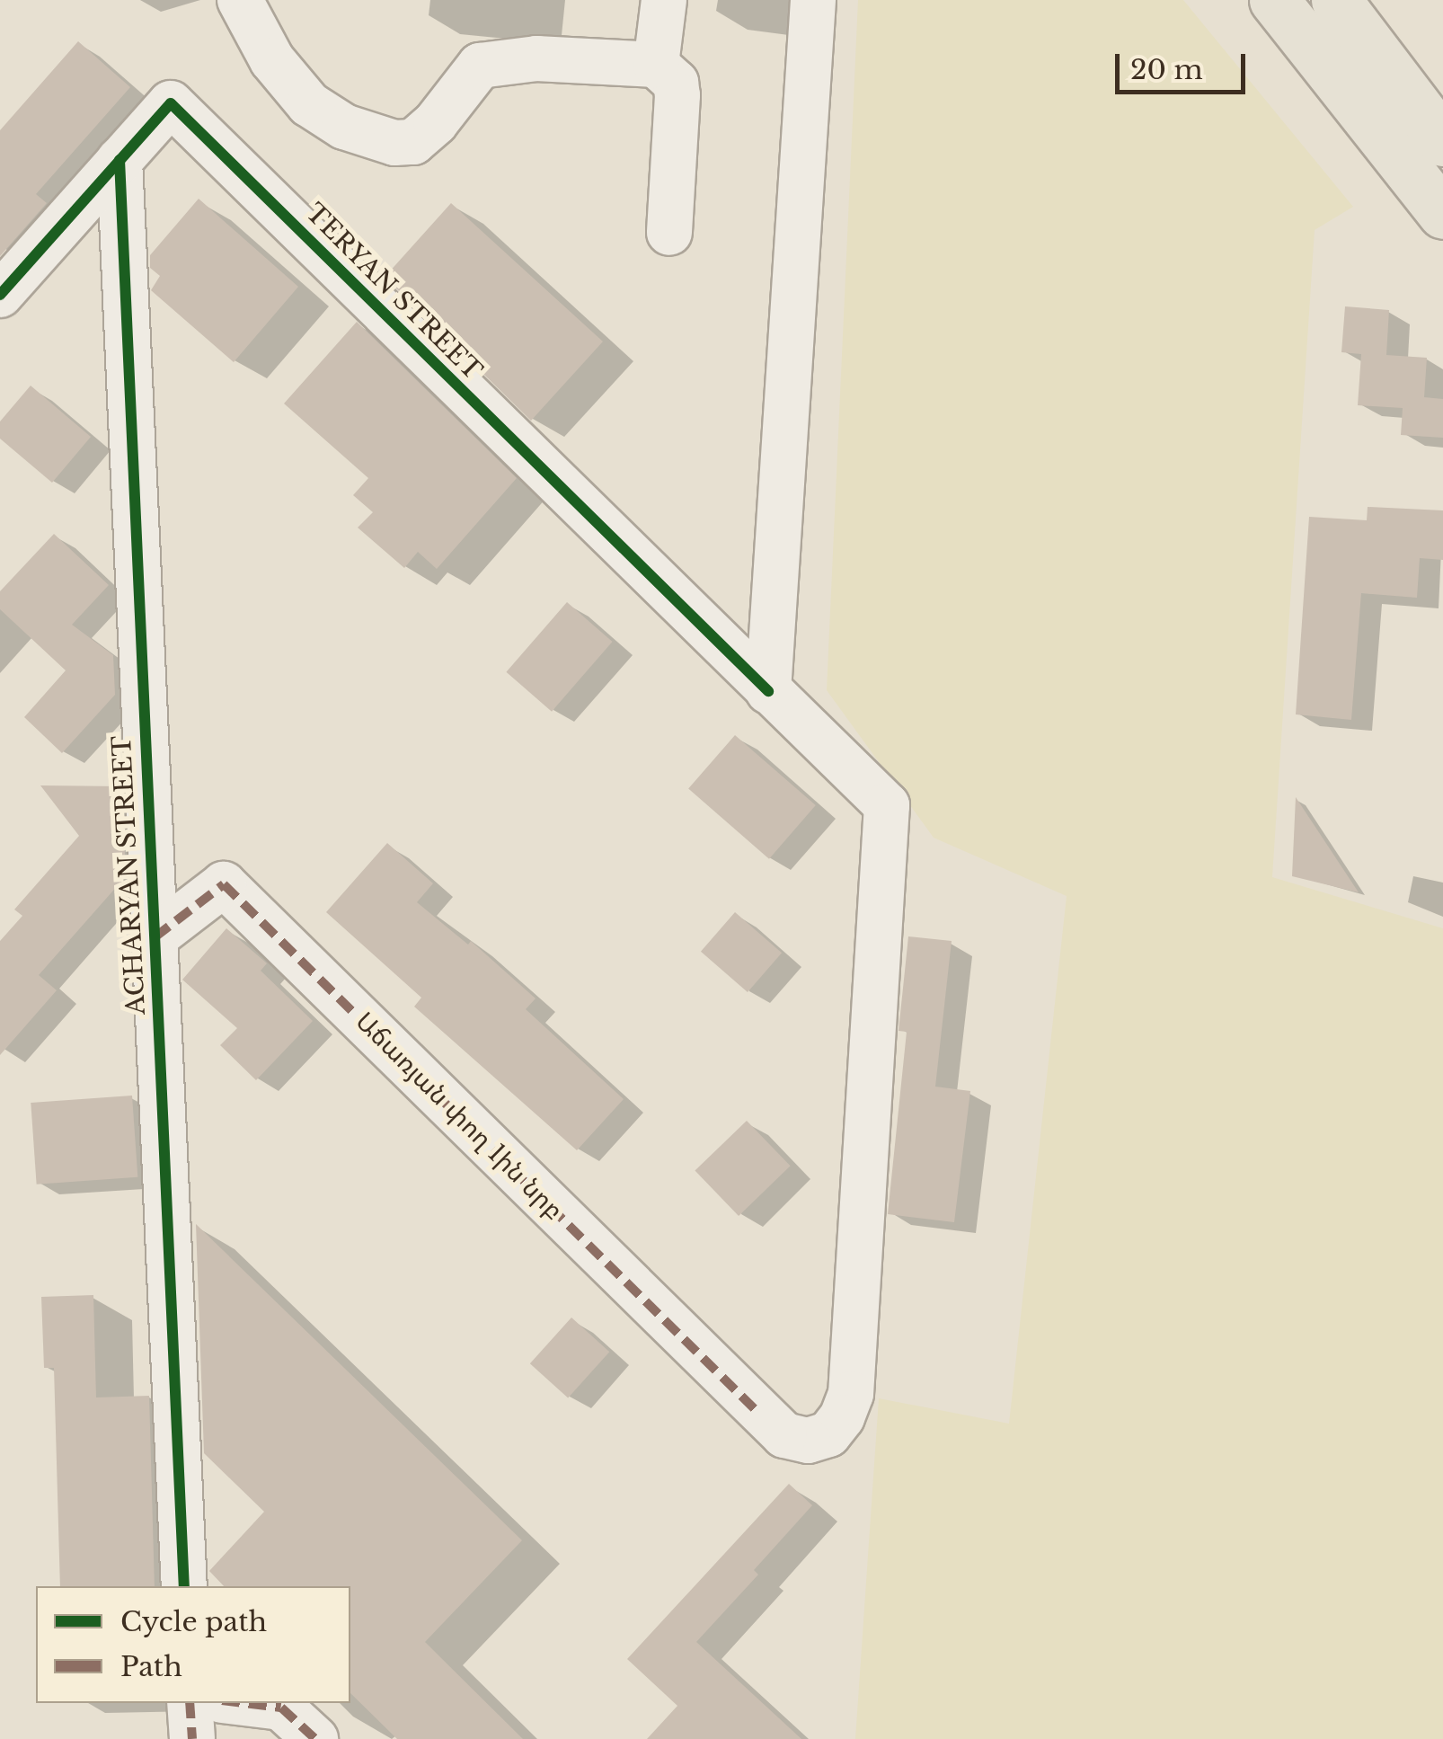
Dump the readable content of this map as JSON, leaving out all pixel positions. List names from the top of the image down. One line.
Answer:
{"streets":{"street":["TERYAN STREET","ACHARYAN STREET","Աճառյան փող 1ին նրբ"]},"crossings":[["TERYAN STREET","ACHARYAN STREET"],["TERYAN STREET","Աճառյան փող 1ին նրբ"],["ACHARYAN STREET","Աճառյան փող 1ին նրբ"]],"legend":["Cycle path","Path"],"scale_bar":"20 m"}
